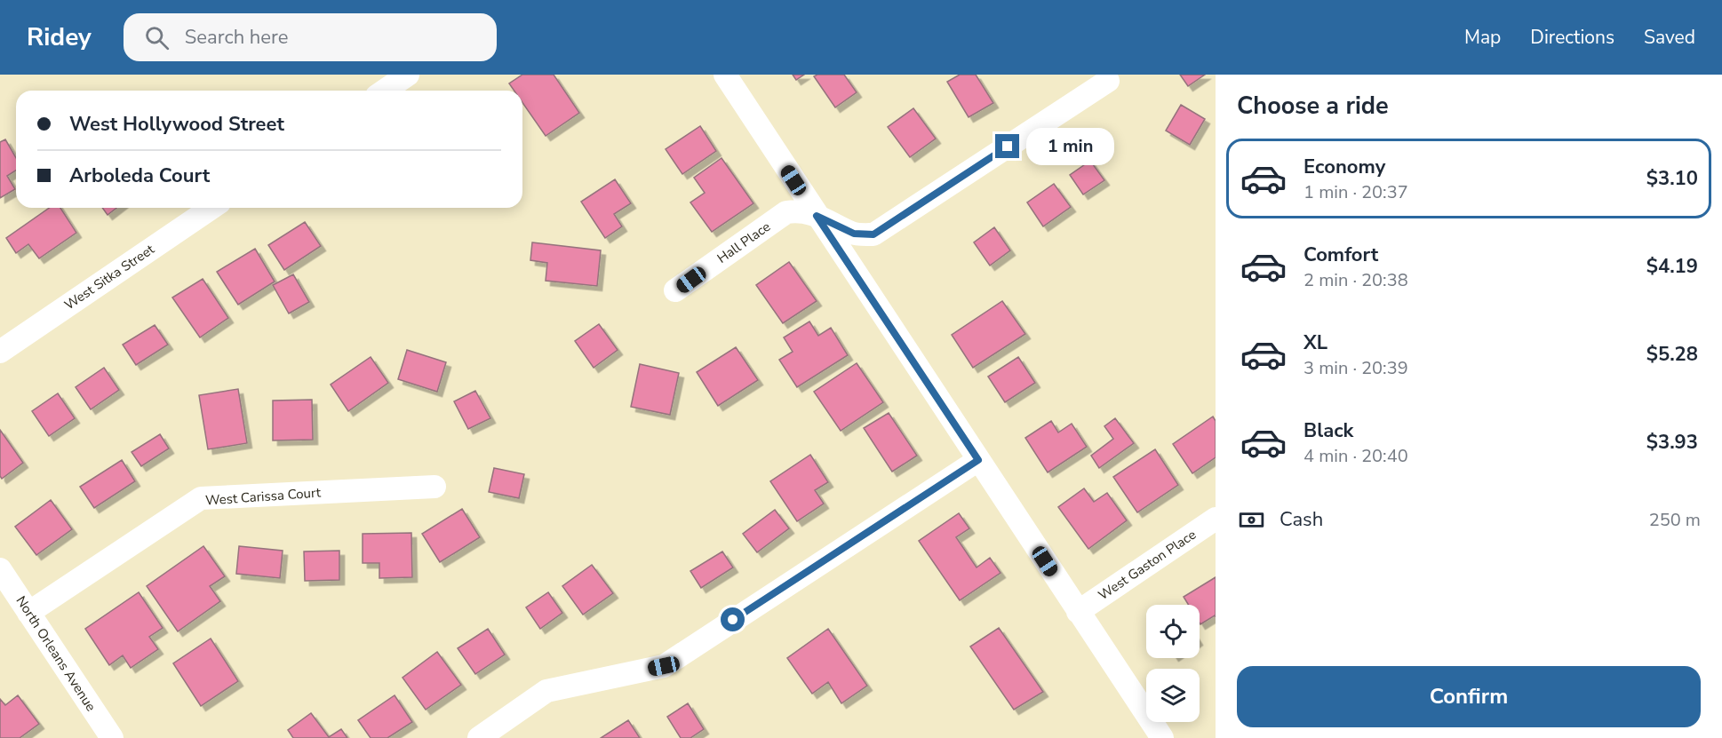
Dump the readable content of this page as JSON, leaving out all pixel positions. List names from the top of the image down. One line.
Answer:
{"streets":{"street":["Hall Place","West Sitka Street","West Carissa Court","West Gaston Place","North Orleans Avenue"]},"crossings":[["West Carissa Court","North Orleans Avenue"]],"page":{"header":"Ridey","search":"Search here","nav":["Map","Directions","Saved"],"heading":"Choose a ride","banner":["West Hollywood Street","Arboleda Court"],"bubble":"1 min","list":[{"name":"Economy","note":"1 min · 20:37","value":"$3.10"},{"name":"Comfort","note":"2 min · 20:38","value":"$4.19"},{"name":"XL","note":"3 min · 20:39","value":"$5.28"},{"name":"Black","note":"4 min · 20:40","value":"$3.93"}],"pay":["Cash","250 m"],"buttons":"Confirm"}}
